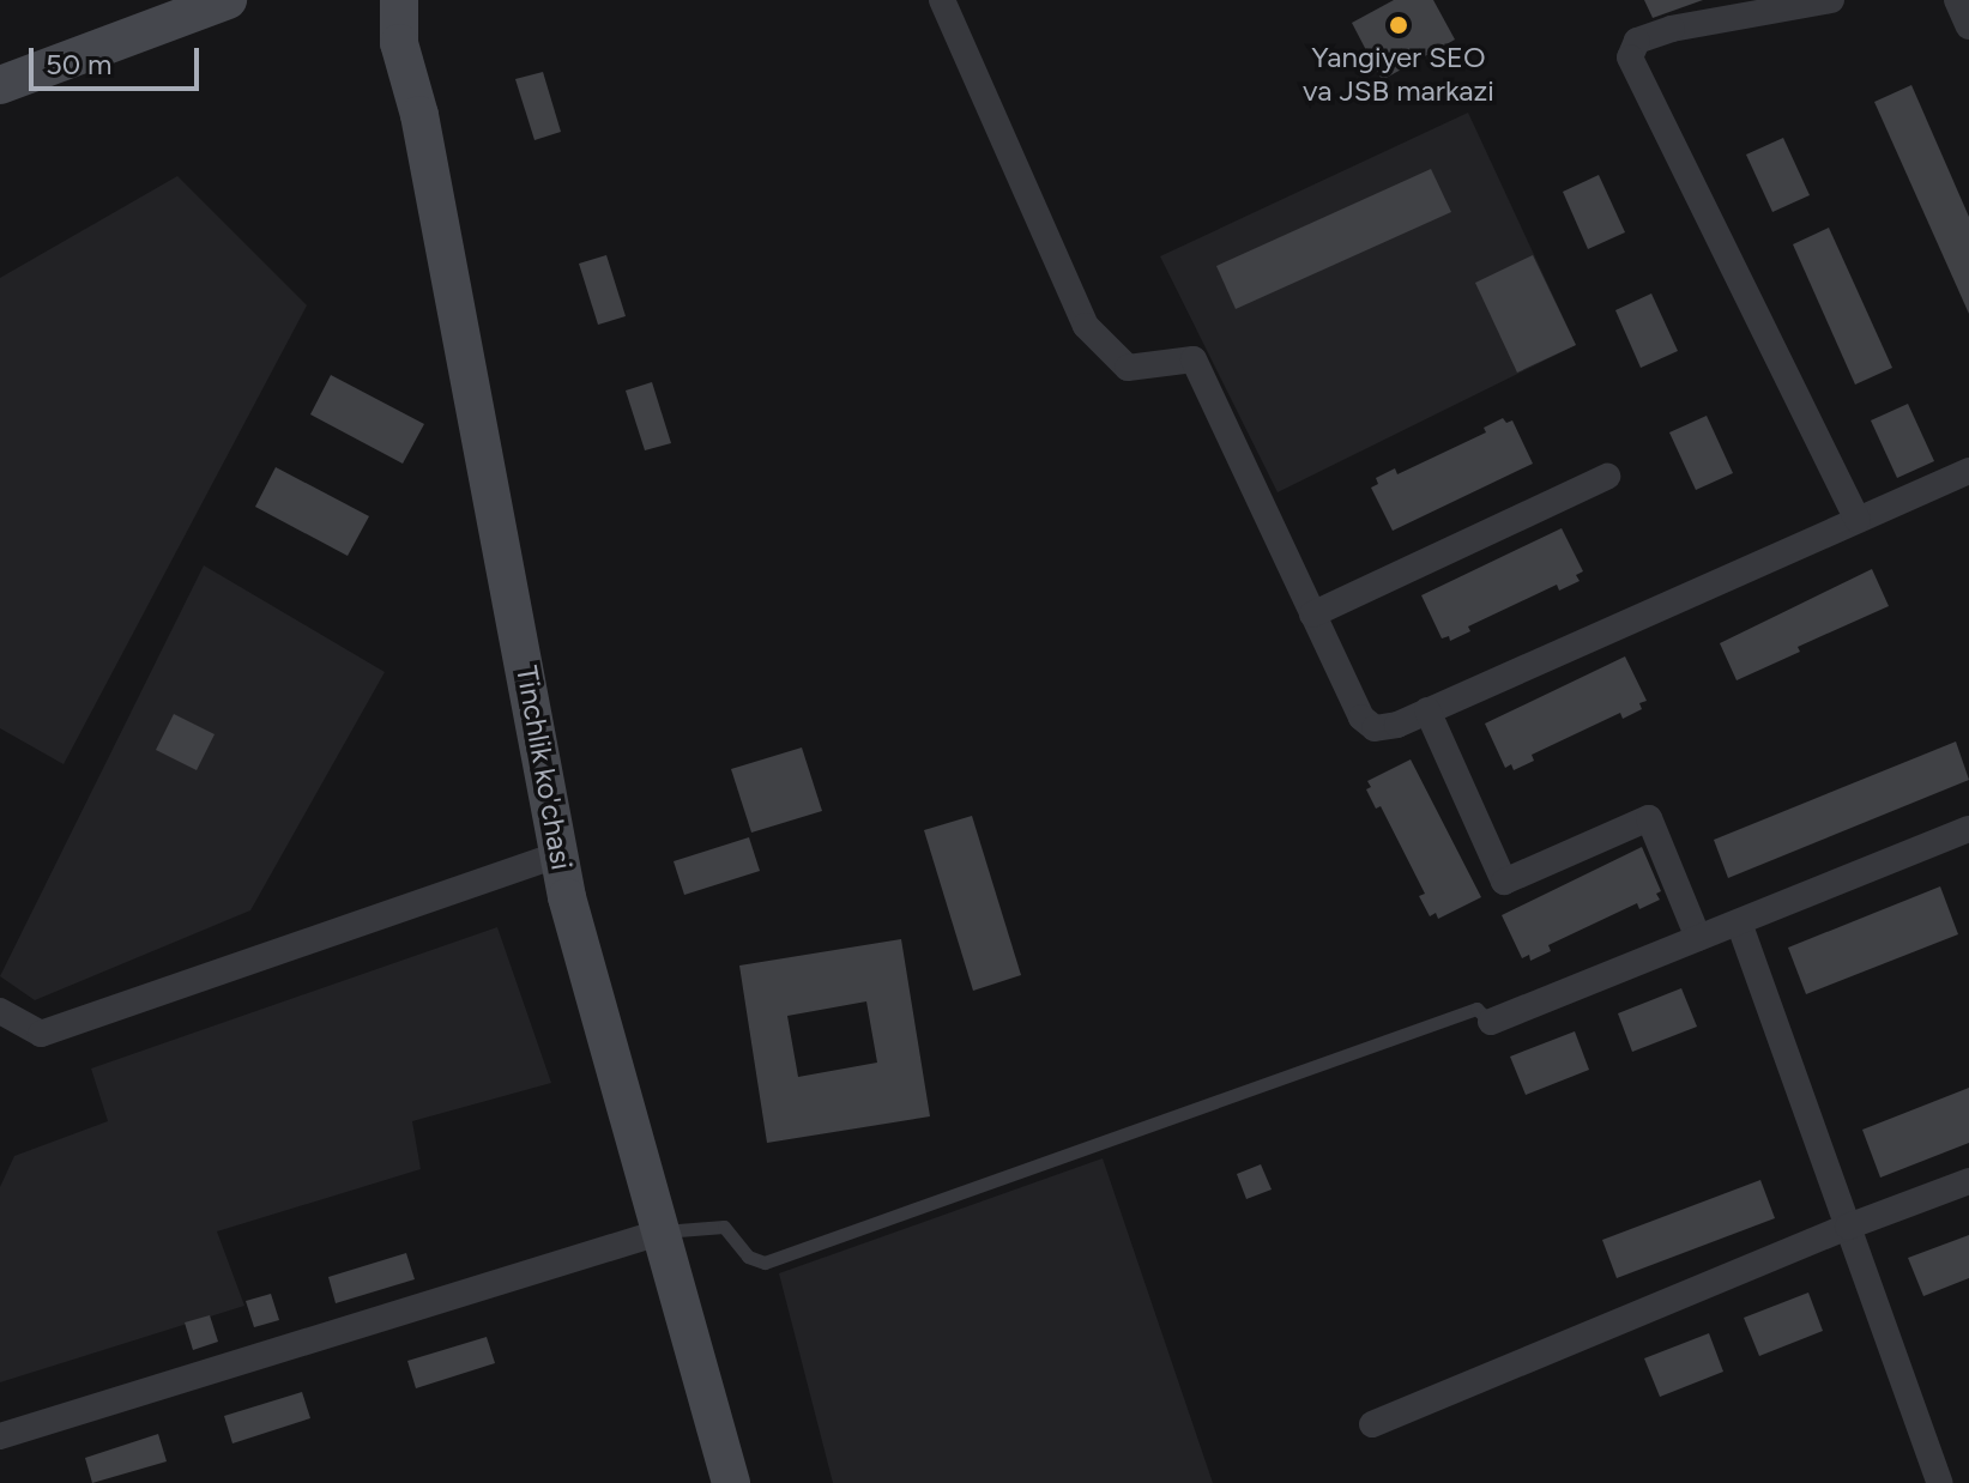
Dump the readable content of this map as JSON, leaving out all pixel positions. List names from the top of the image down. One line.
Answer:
{"streets":{"main road":["Tinchlik ko'chasi"]},"places":["Yangiyer SEO va JSB markazi"],"scale_bar":"50 m"}
